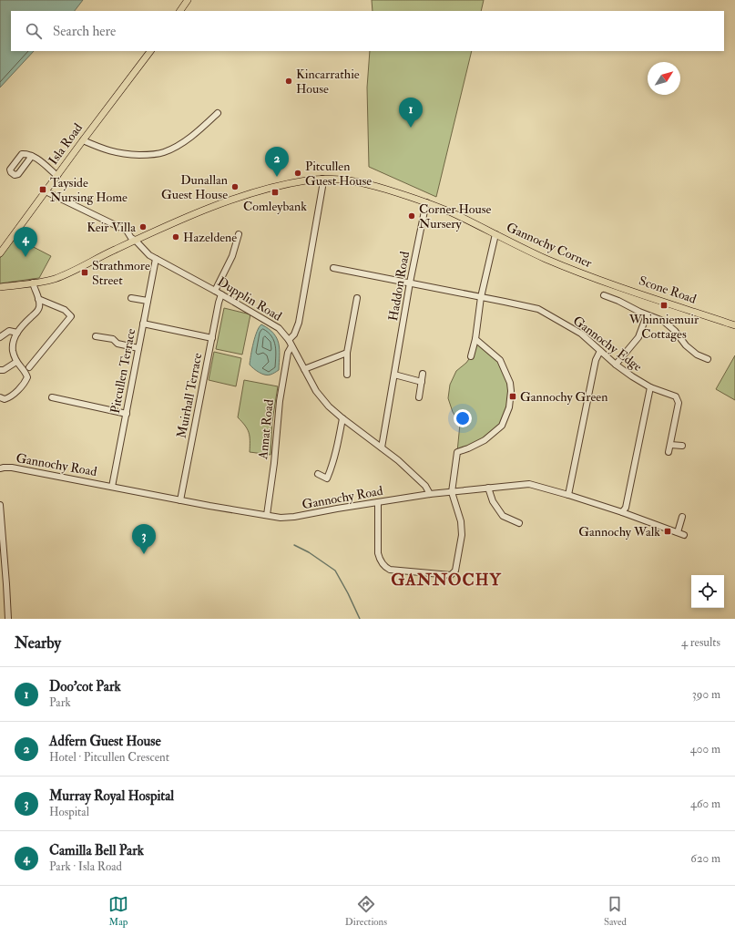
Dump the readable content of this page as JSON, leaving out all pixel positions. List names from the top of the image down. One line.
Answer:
{"streets":{"main road":["Isla Road","Gannochy Corner","Scone Road"],"street":["Haddon Road","Dupplin Road","Gannochy Edge","Pitcullen Terrace","Muirhall Terrace","Annat Road","Gannochy Road"]},"crossings":[["Isla Road","Dupplin Road"],["Gannochy Corner","Haddon Road"],["Gannochy Corner","Scone Road"],["Gannochy Corner","Dupplin Road"],["Haddon Road","Dupplin Road"],["Haddon Road","Gannochy Edge"],["Dupplin Road","Pitcullen Terrace"],["Dupplin Road","Muirhall Terrace"],["Dupplin Road","Annat Road"],["Dupplin Road","Gannochy Road"],["Pitcullen Terrace","Gannochy Road"],["Muirhall Terrace","Gannochy Road"],["Annat Road","Gannochy Road"]],"districts":["GANNOCHY"],"places":{"other":["Kincarrathie House","Pitcullen Guest House","Dunallan Guest House","Corner House Nursery","Keir Villa","Hazeldene"],"transit":["Tayside Nursing Home","Comleybank","Strathmore Street","Whinniemuir Cottages","Gannochy Green","Gannochy Walk"]},"north":"top right","page":{"search":"Search here","pins":["1","2","4","3"],"heading":["Nearby","4 results"],"list":[{"mark":"1","name":"Doo'cot Park","note":"Park","value":"390 m"},{"mark":"2","name":"Adfern Guest House","note":"Hotel · Pitcullen Crescent","value":"400 m"},{"mark":"3","name":"Murray Royal Hospital","note":"Hospital","value":"460 m"},{"mark":"4","name":"Camilla Bell Park","note":"Park · Isla Road","value":"620 m"}],"nav":["Map","Directions","Saved"]}}
